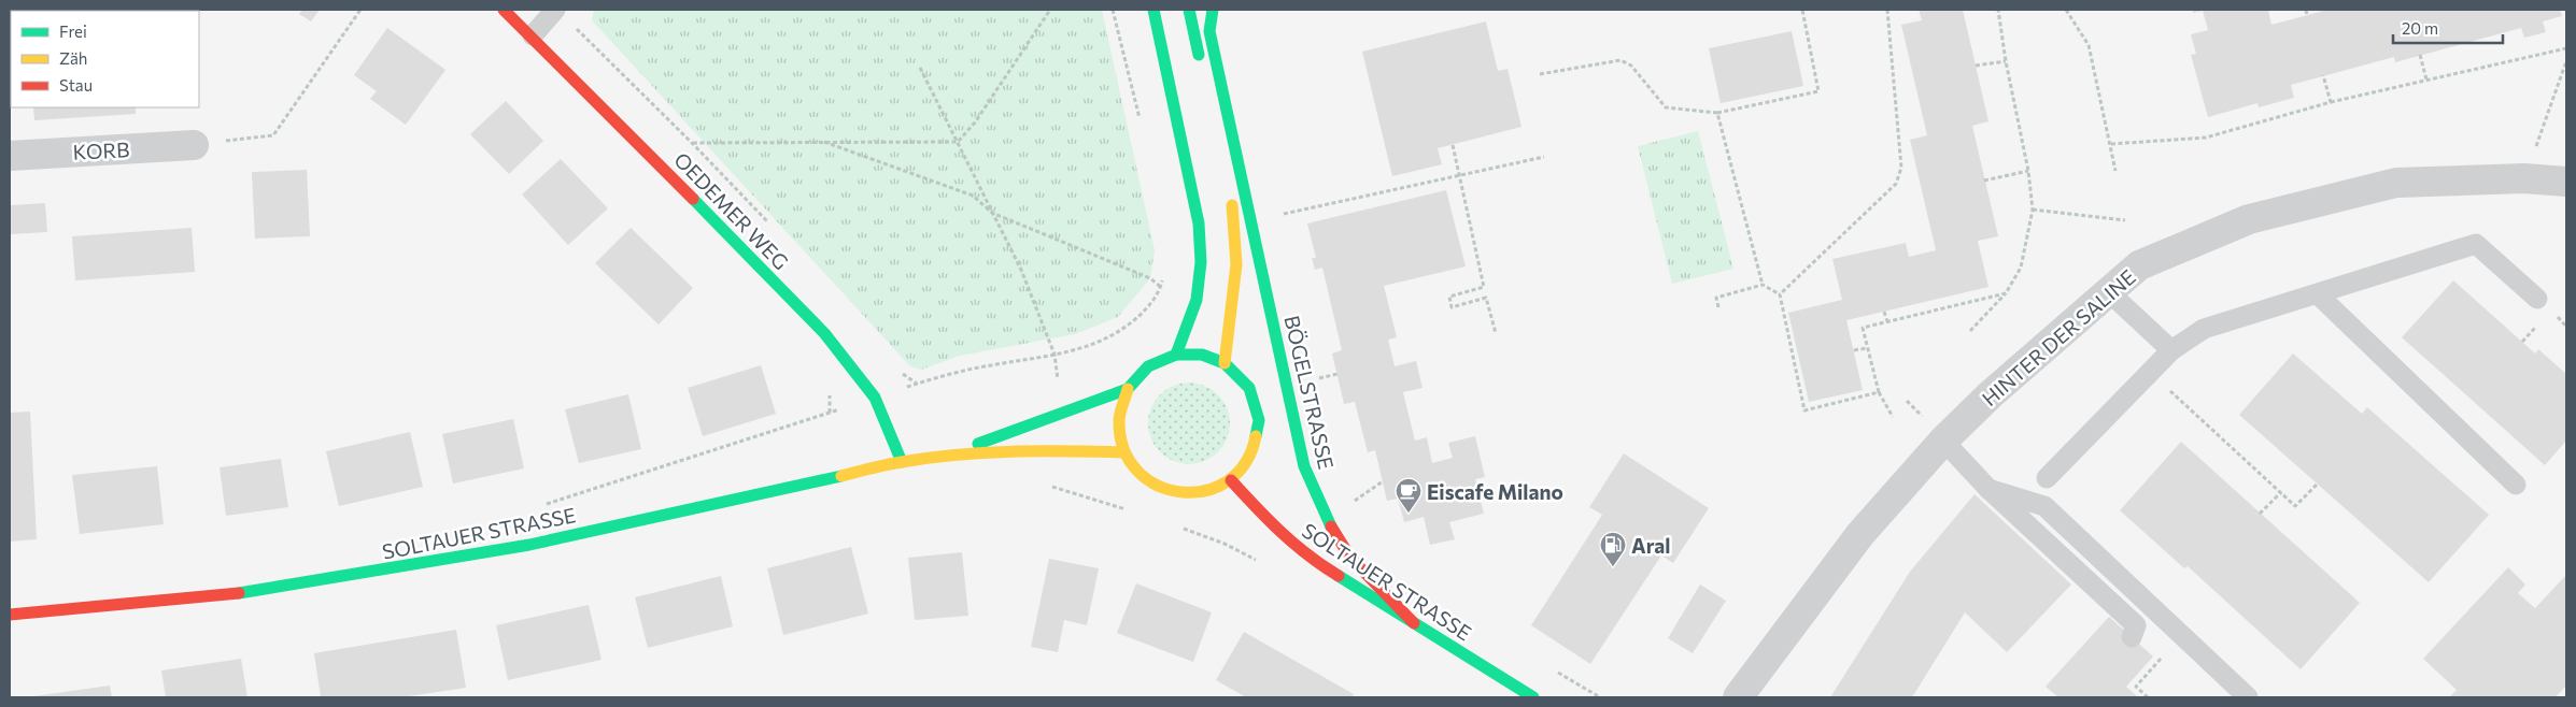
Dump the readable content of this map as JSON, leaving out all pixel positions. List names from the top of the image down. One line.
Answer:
{"streets":{"main road":["OEDEMER WEG","BÖGELSTRASSE","SOLTAUER STRASSE"],"street":["KORB","HINTER DER SALINE"]},"crossings":[["OEDEMER WEG","SOLTAUER STRASSE"],["BÖGELSTRASSE","SOLTAUER STRASSE"]],"places":{"cafe":["Eiscafe Milano"],"fuel station":["Aral"]},"legend":["Frei","Zäh","Stau"],"scale_bar":"20 m"}
